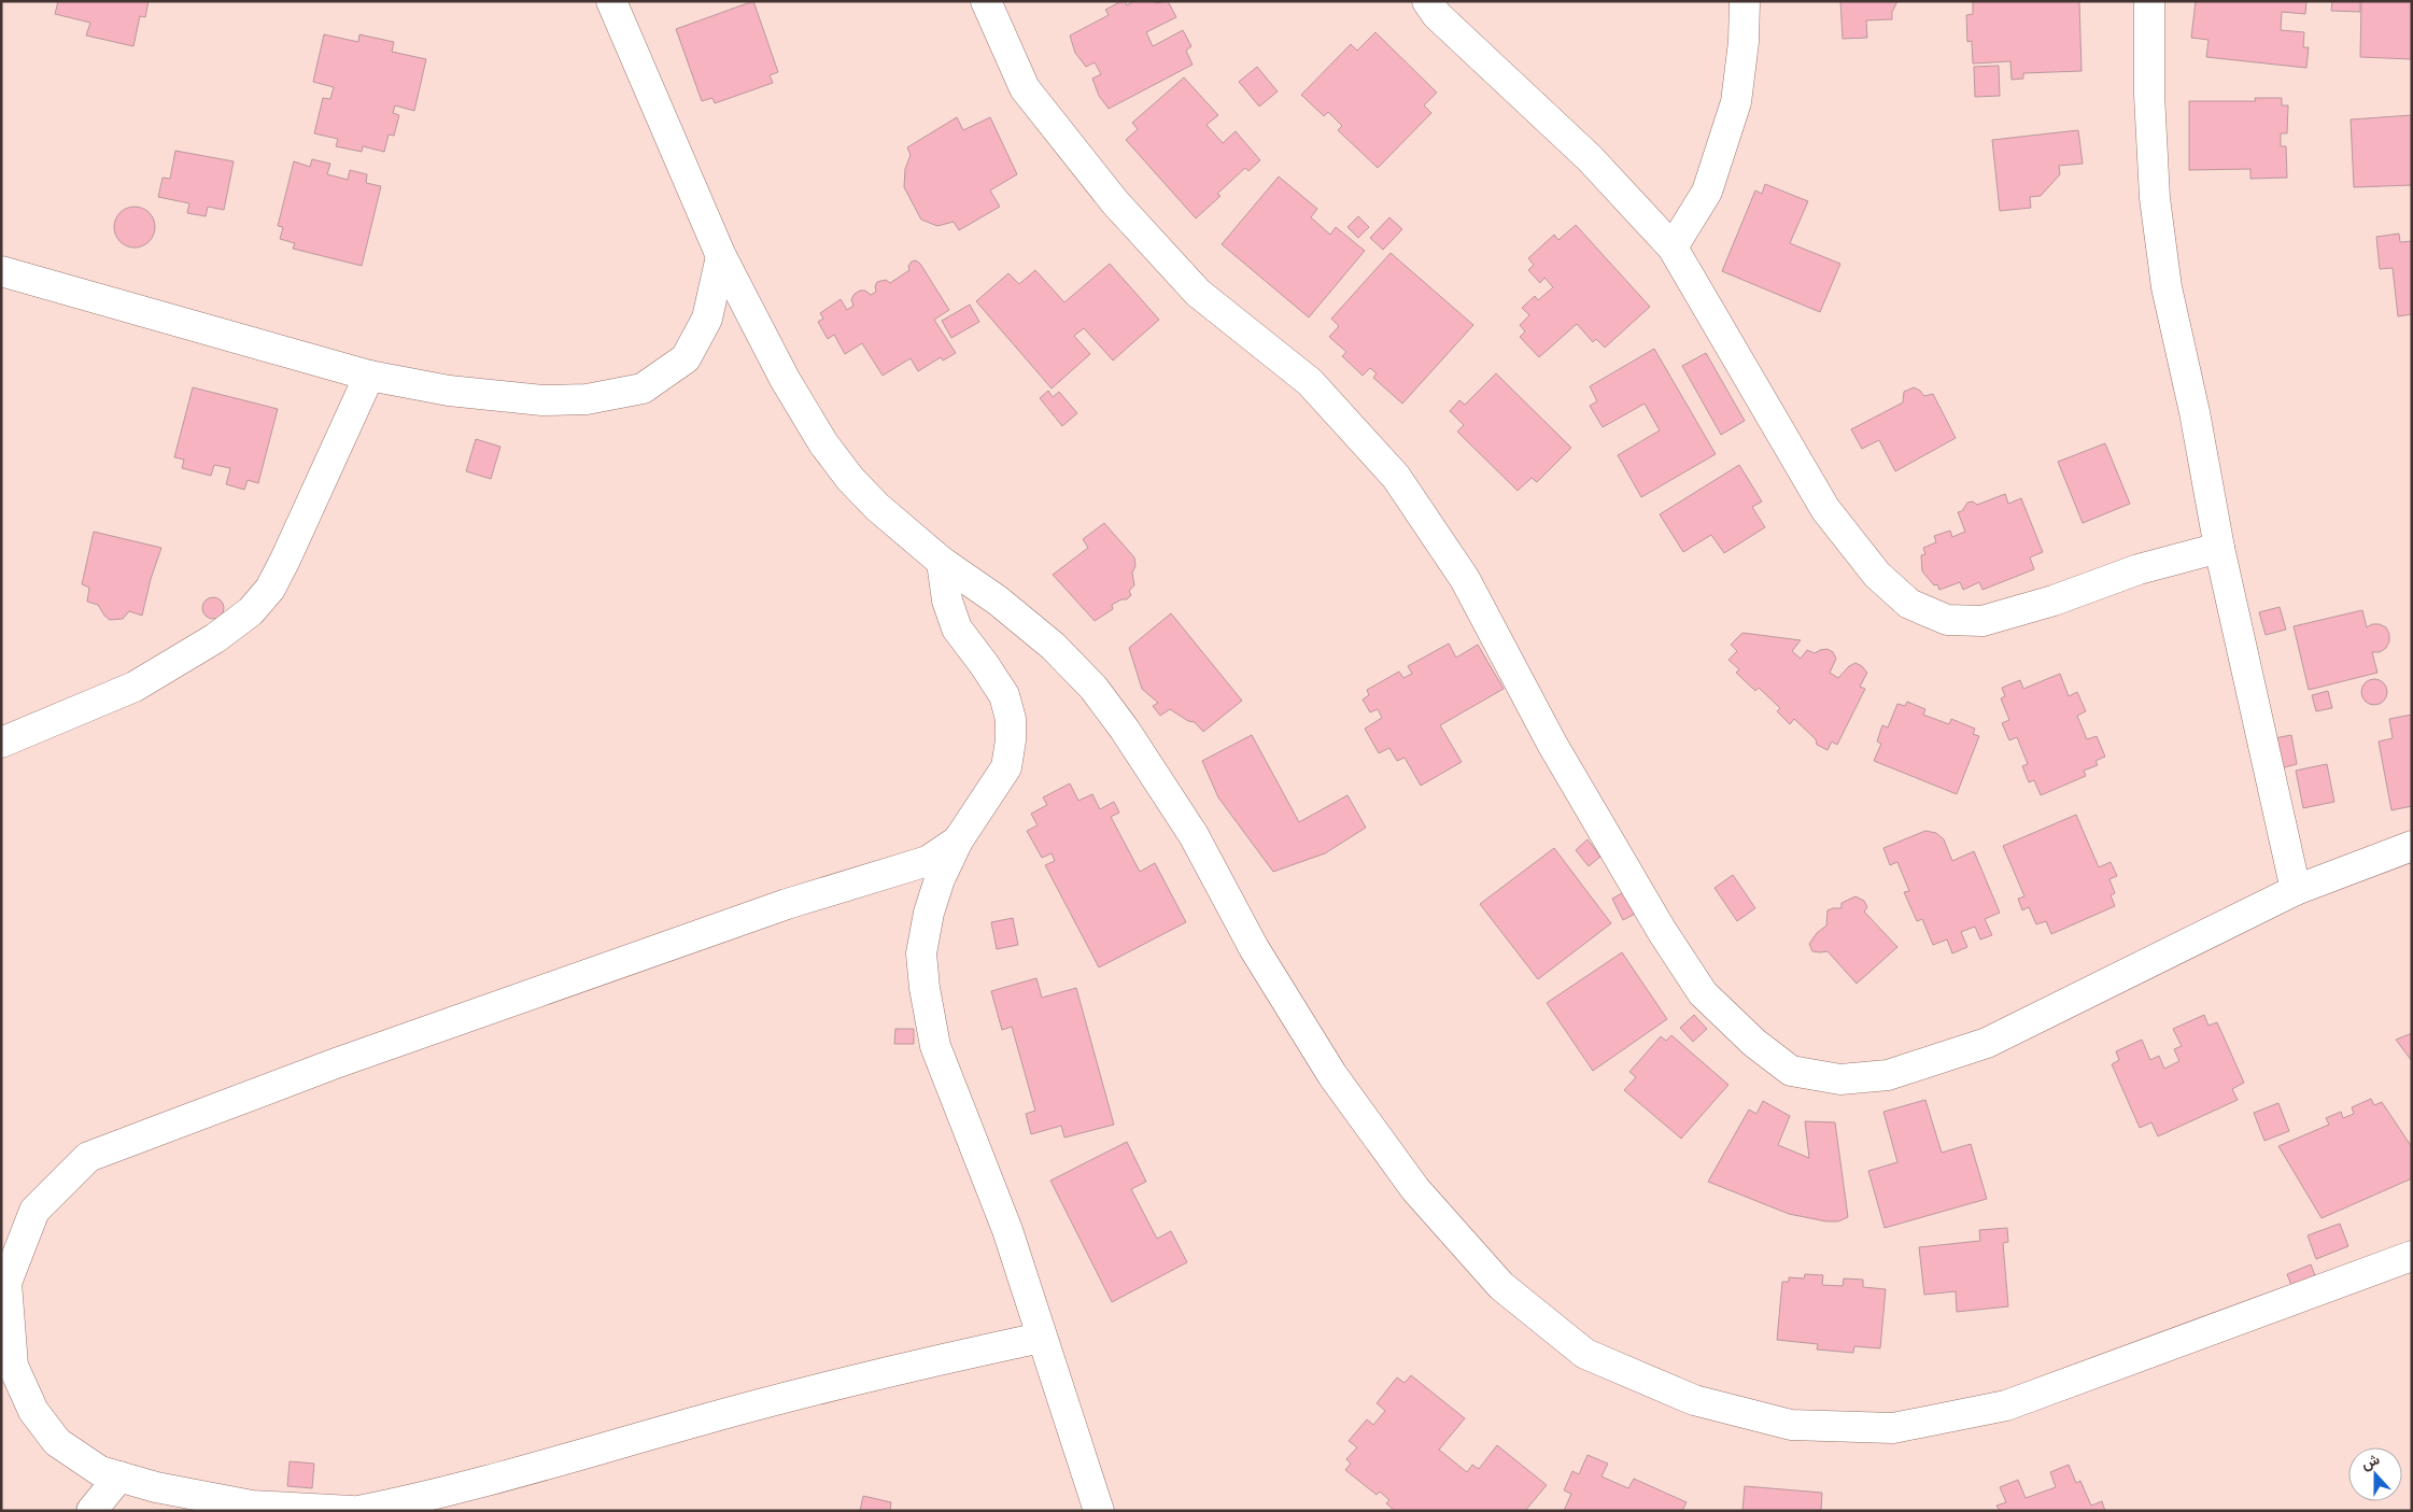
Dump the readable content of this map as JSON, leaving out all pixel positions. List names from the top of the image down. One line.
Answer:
{"north":"top"}
